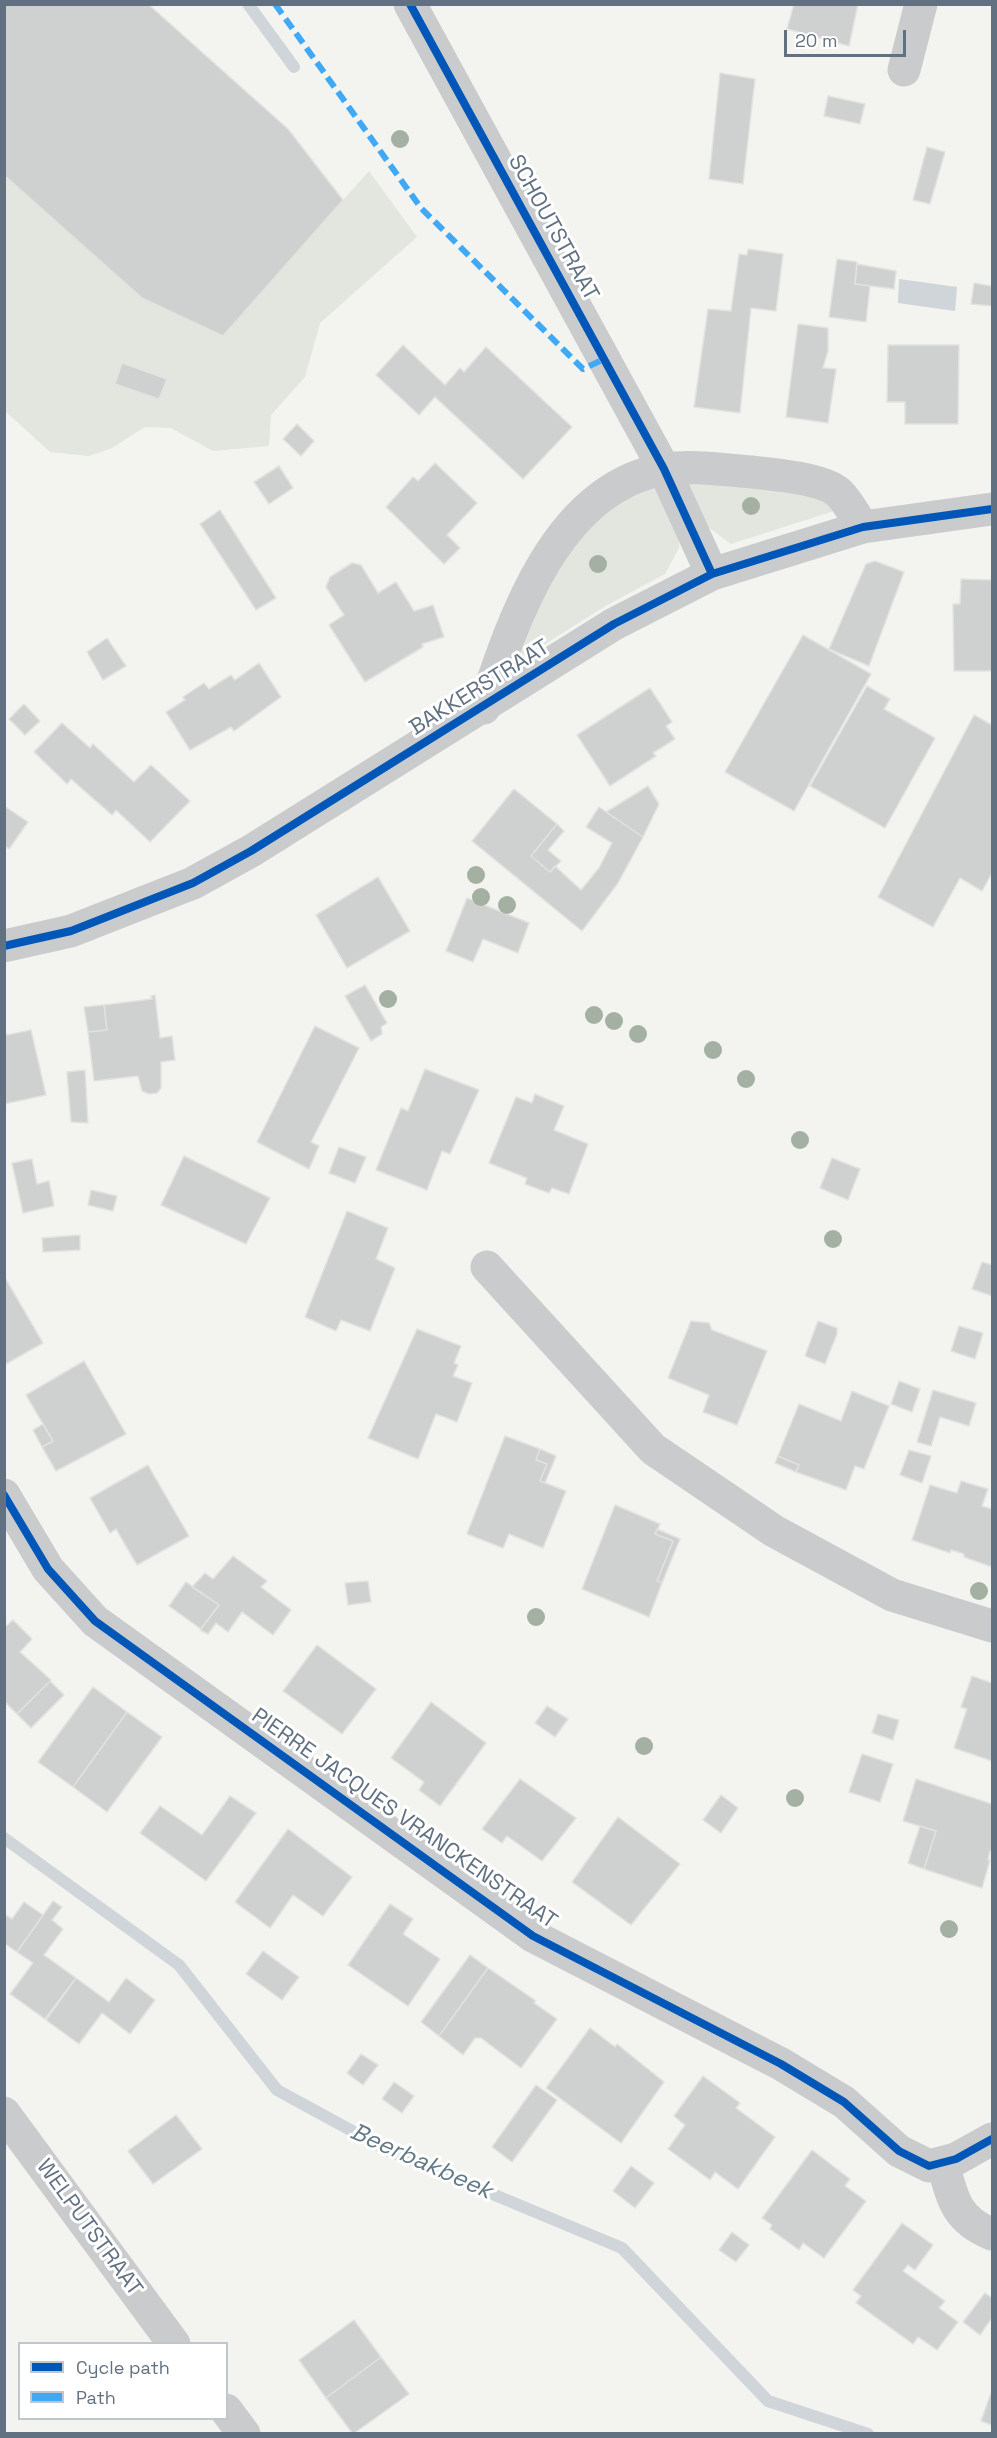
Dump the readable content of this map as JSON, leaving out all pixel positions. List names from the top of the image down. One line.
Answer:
{"streets":{"street":["SCHOUTSTRAAT","BAKKERSTRAAT","PIERRE JACQUES VRANCKENSTRAAT","WELPUTSTRAAT"]},"crossings":[["SCHOUTSTRAAT","BAKKERSTRAAT"]],"water":["Beerbakbeek"],"legend":["Cycle path","Path"],"scale_bar":"20 m"}
